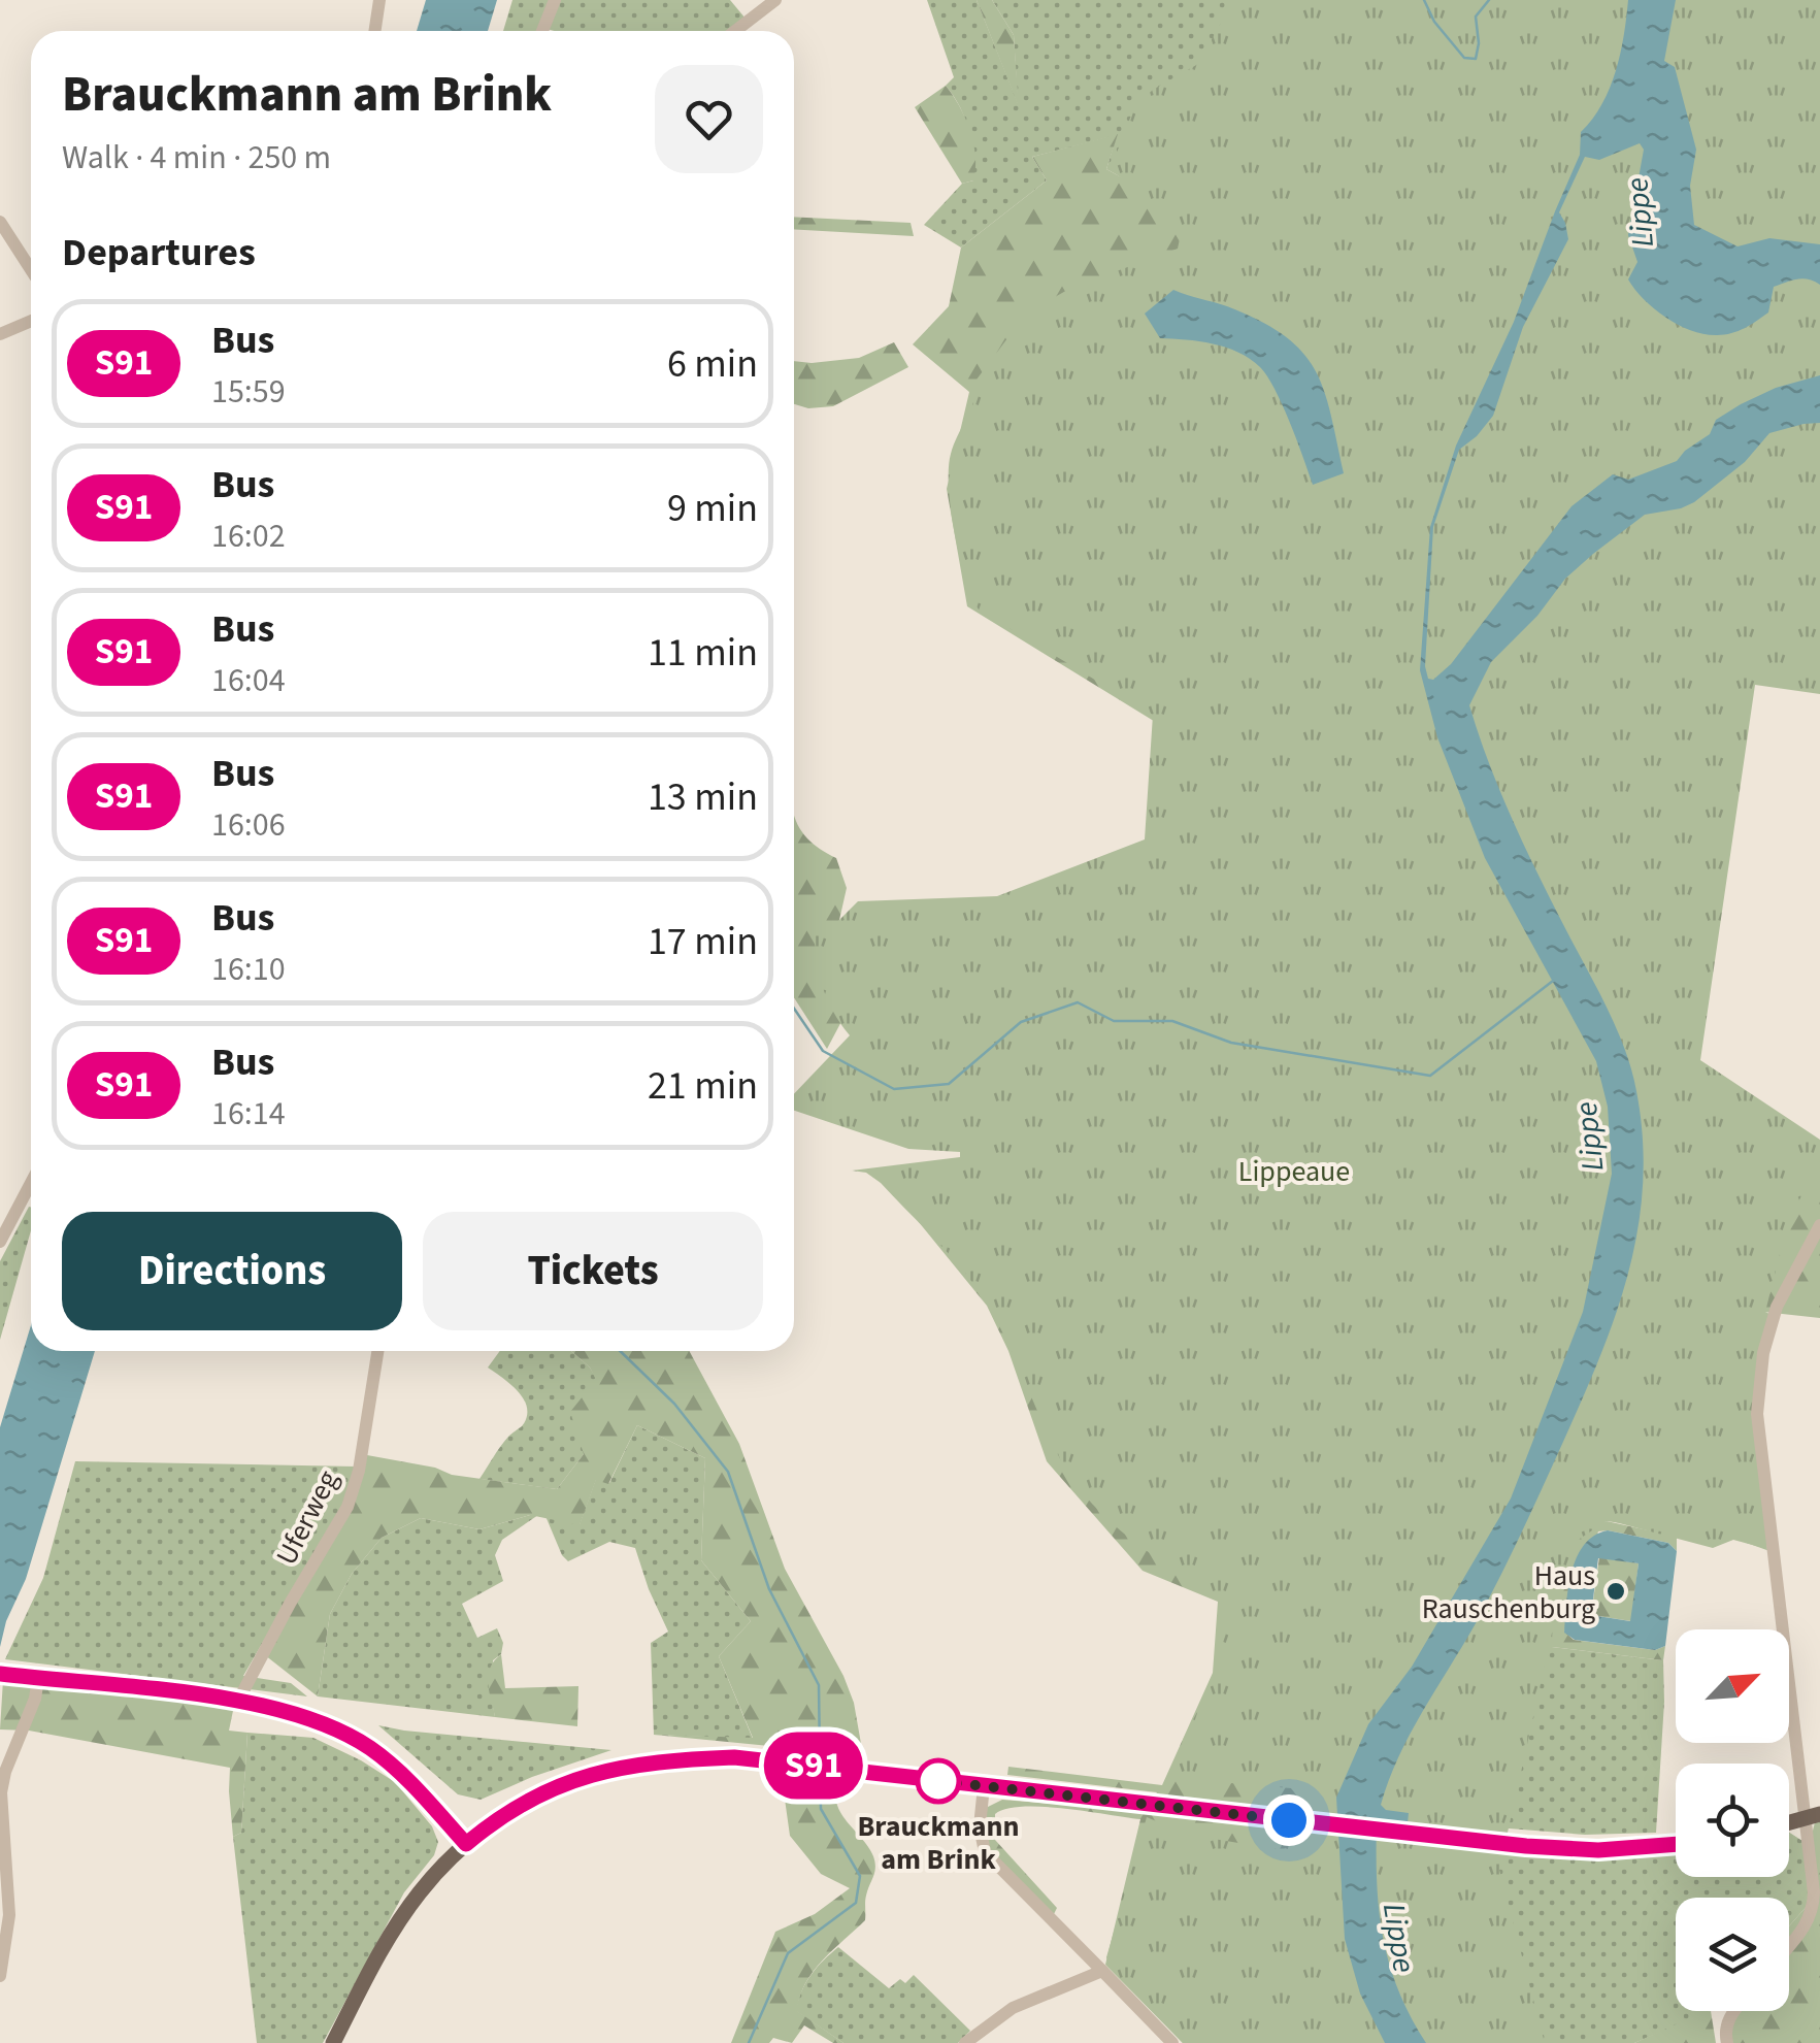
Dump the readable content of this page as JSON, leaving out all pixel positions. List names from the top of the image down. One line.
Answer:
{"streets":{"street":["Uferweg"]},"water":["Lippe"],"parks":["Lippeaue"],"places":["Haus Rauschenburg","Brauckmann am Brink"],"lines":["bus line S91"],"north":"top right","page":{"on_map":"S91","heading":[["Brauckmann am Brink","Walk · 4 min · 250 m"],"Departures"],"list":[{"mark":"S91","name":"Bus","note":"15:59","value":"6 min"},{"mark":"S91","name":"Bus","note":"16:02","value":"9 min"},{"mark":"S91","name":"Bus","note":"16:04","value":"11 min"},{"mark":"S91","name":"Bus","note":"16:06","value":"13 min"},{"mark":"S91","name":"Bus","note":"16:10","value":"17 min"},{"mark":"S91","name":"Bus","note":"16:14","value":"21 min"}],"buttons":["Directions","Tickets"]}}
